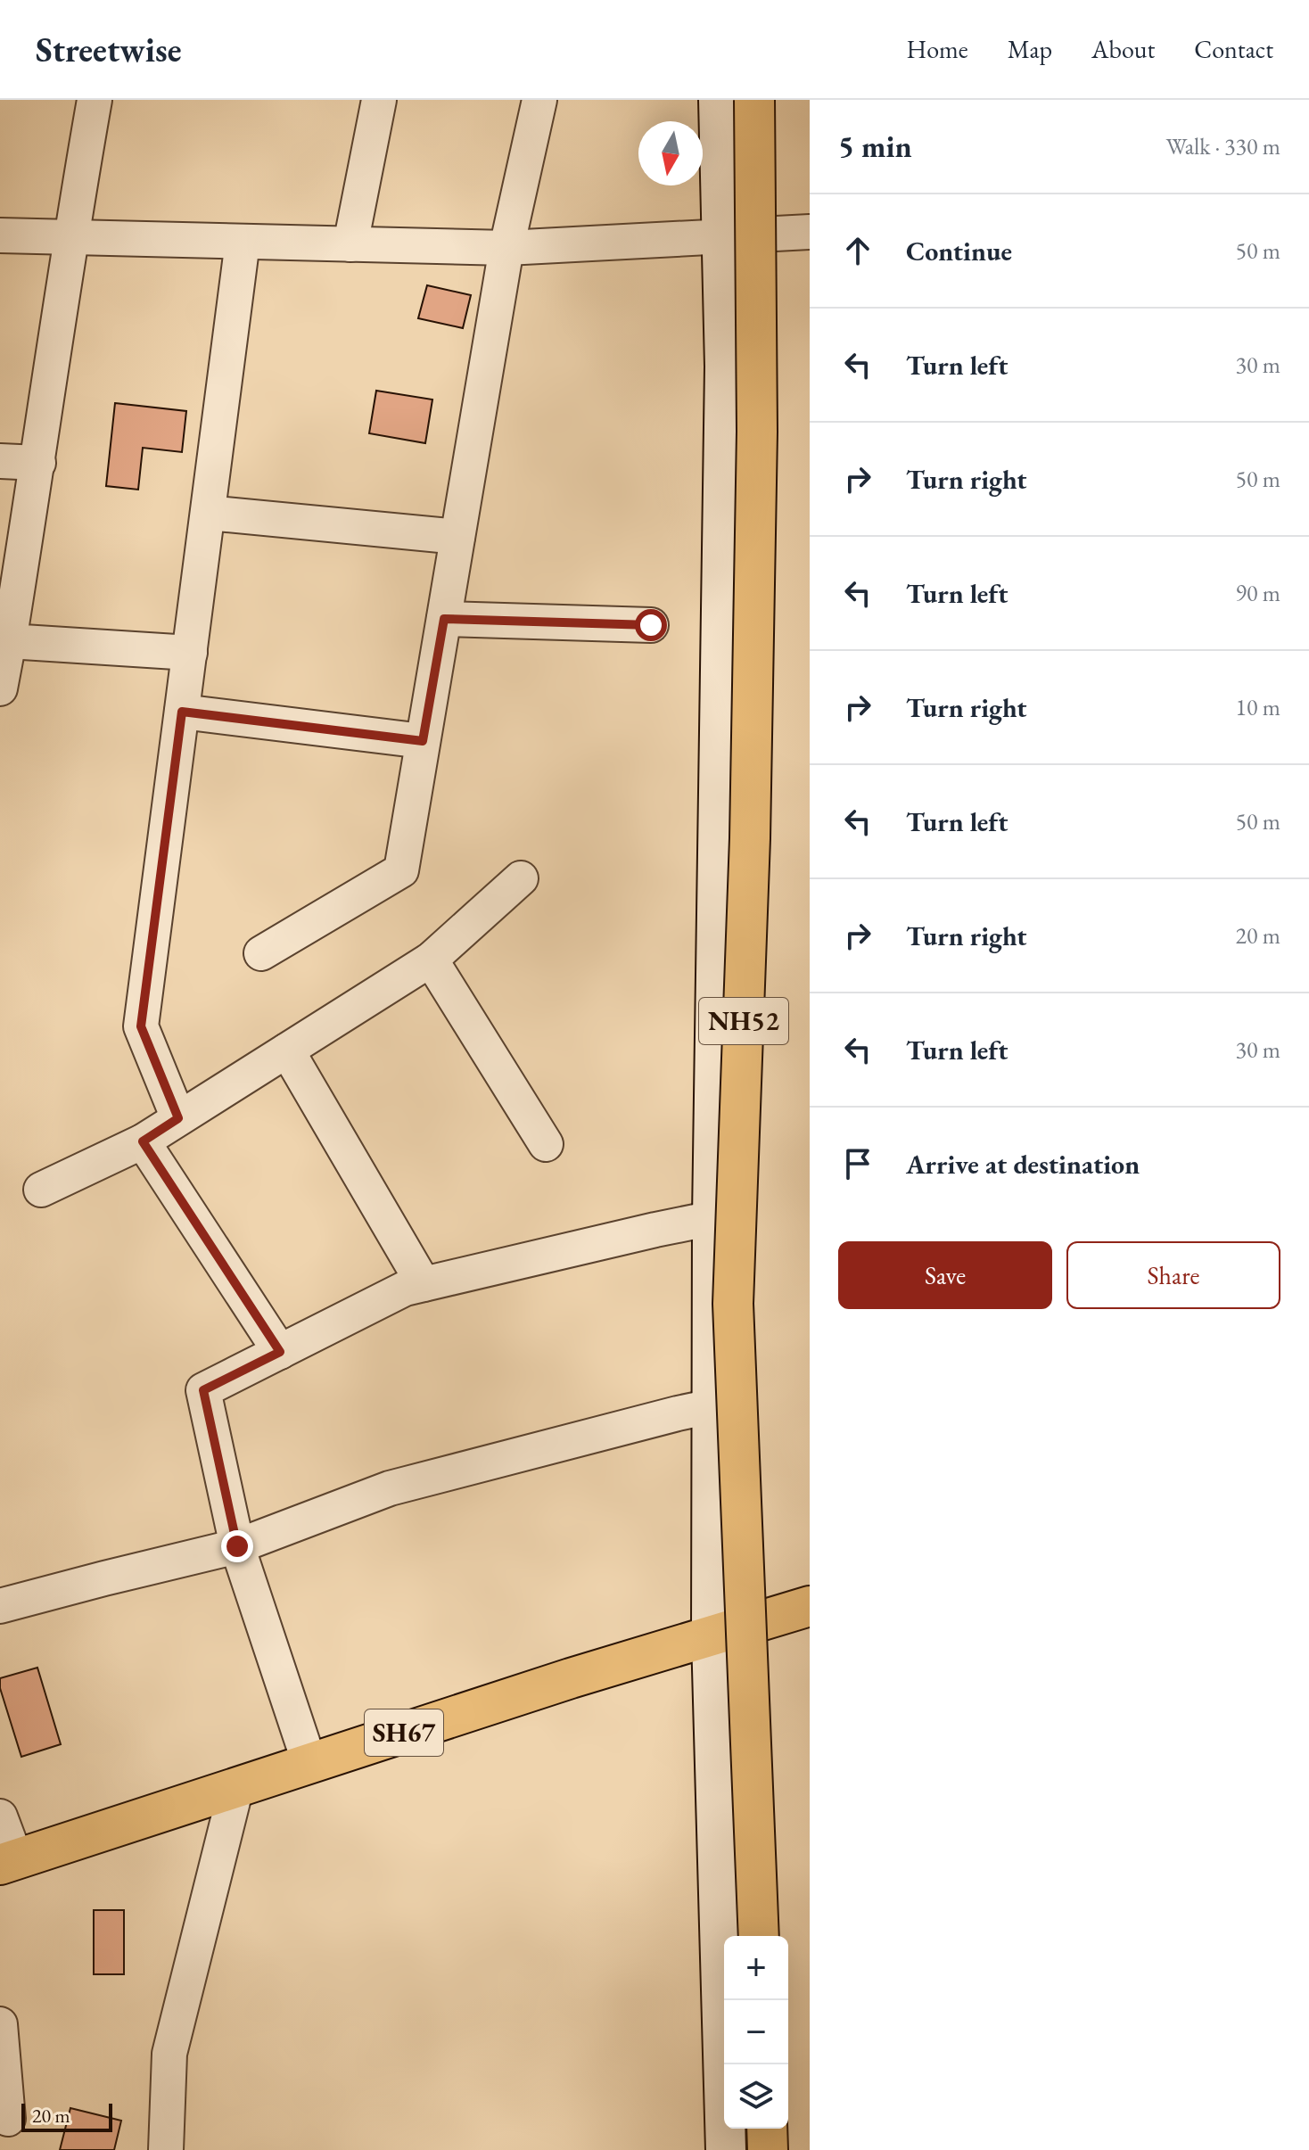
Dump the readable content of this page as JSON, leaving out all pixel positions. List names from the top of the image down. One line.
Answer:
{"streets":{"main road":["NH52","SH67"]},"scale_bar":"20 m","north":"bottom","page":{"header":"Streetwise","nav":["Home","Map","About","Contact"],"heading":["5 min","Walk · 330 m"],"list":[["Continue","50 m"],["Turn left","30 m"],["Turn right","50 m"],["Turn left","90 m"],["Turn right","10 m"],["Turn left","50 m"],["Turn right","20 m"],["Turn left","30 m"],"Arrive at destination"],"buttons":["Save","Share"],"map_buttons":["+","−"],"scale":"20 m"}}
